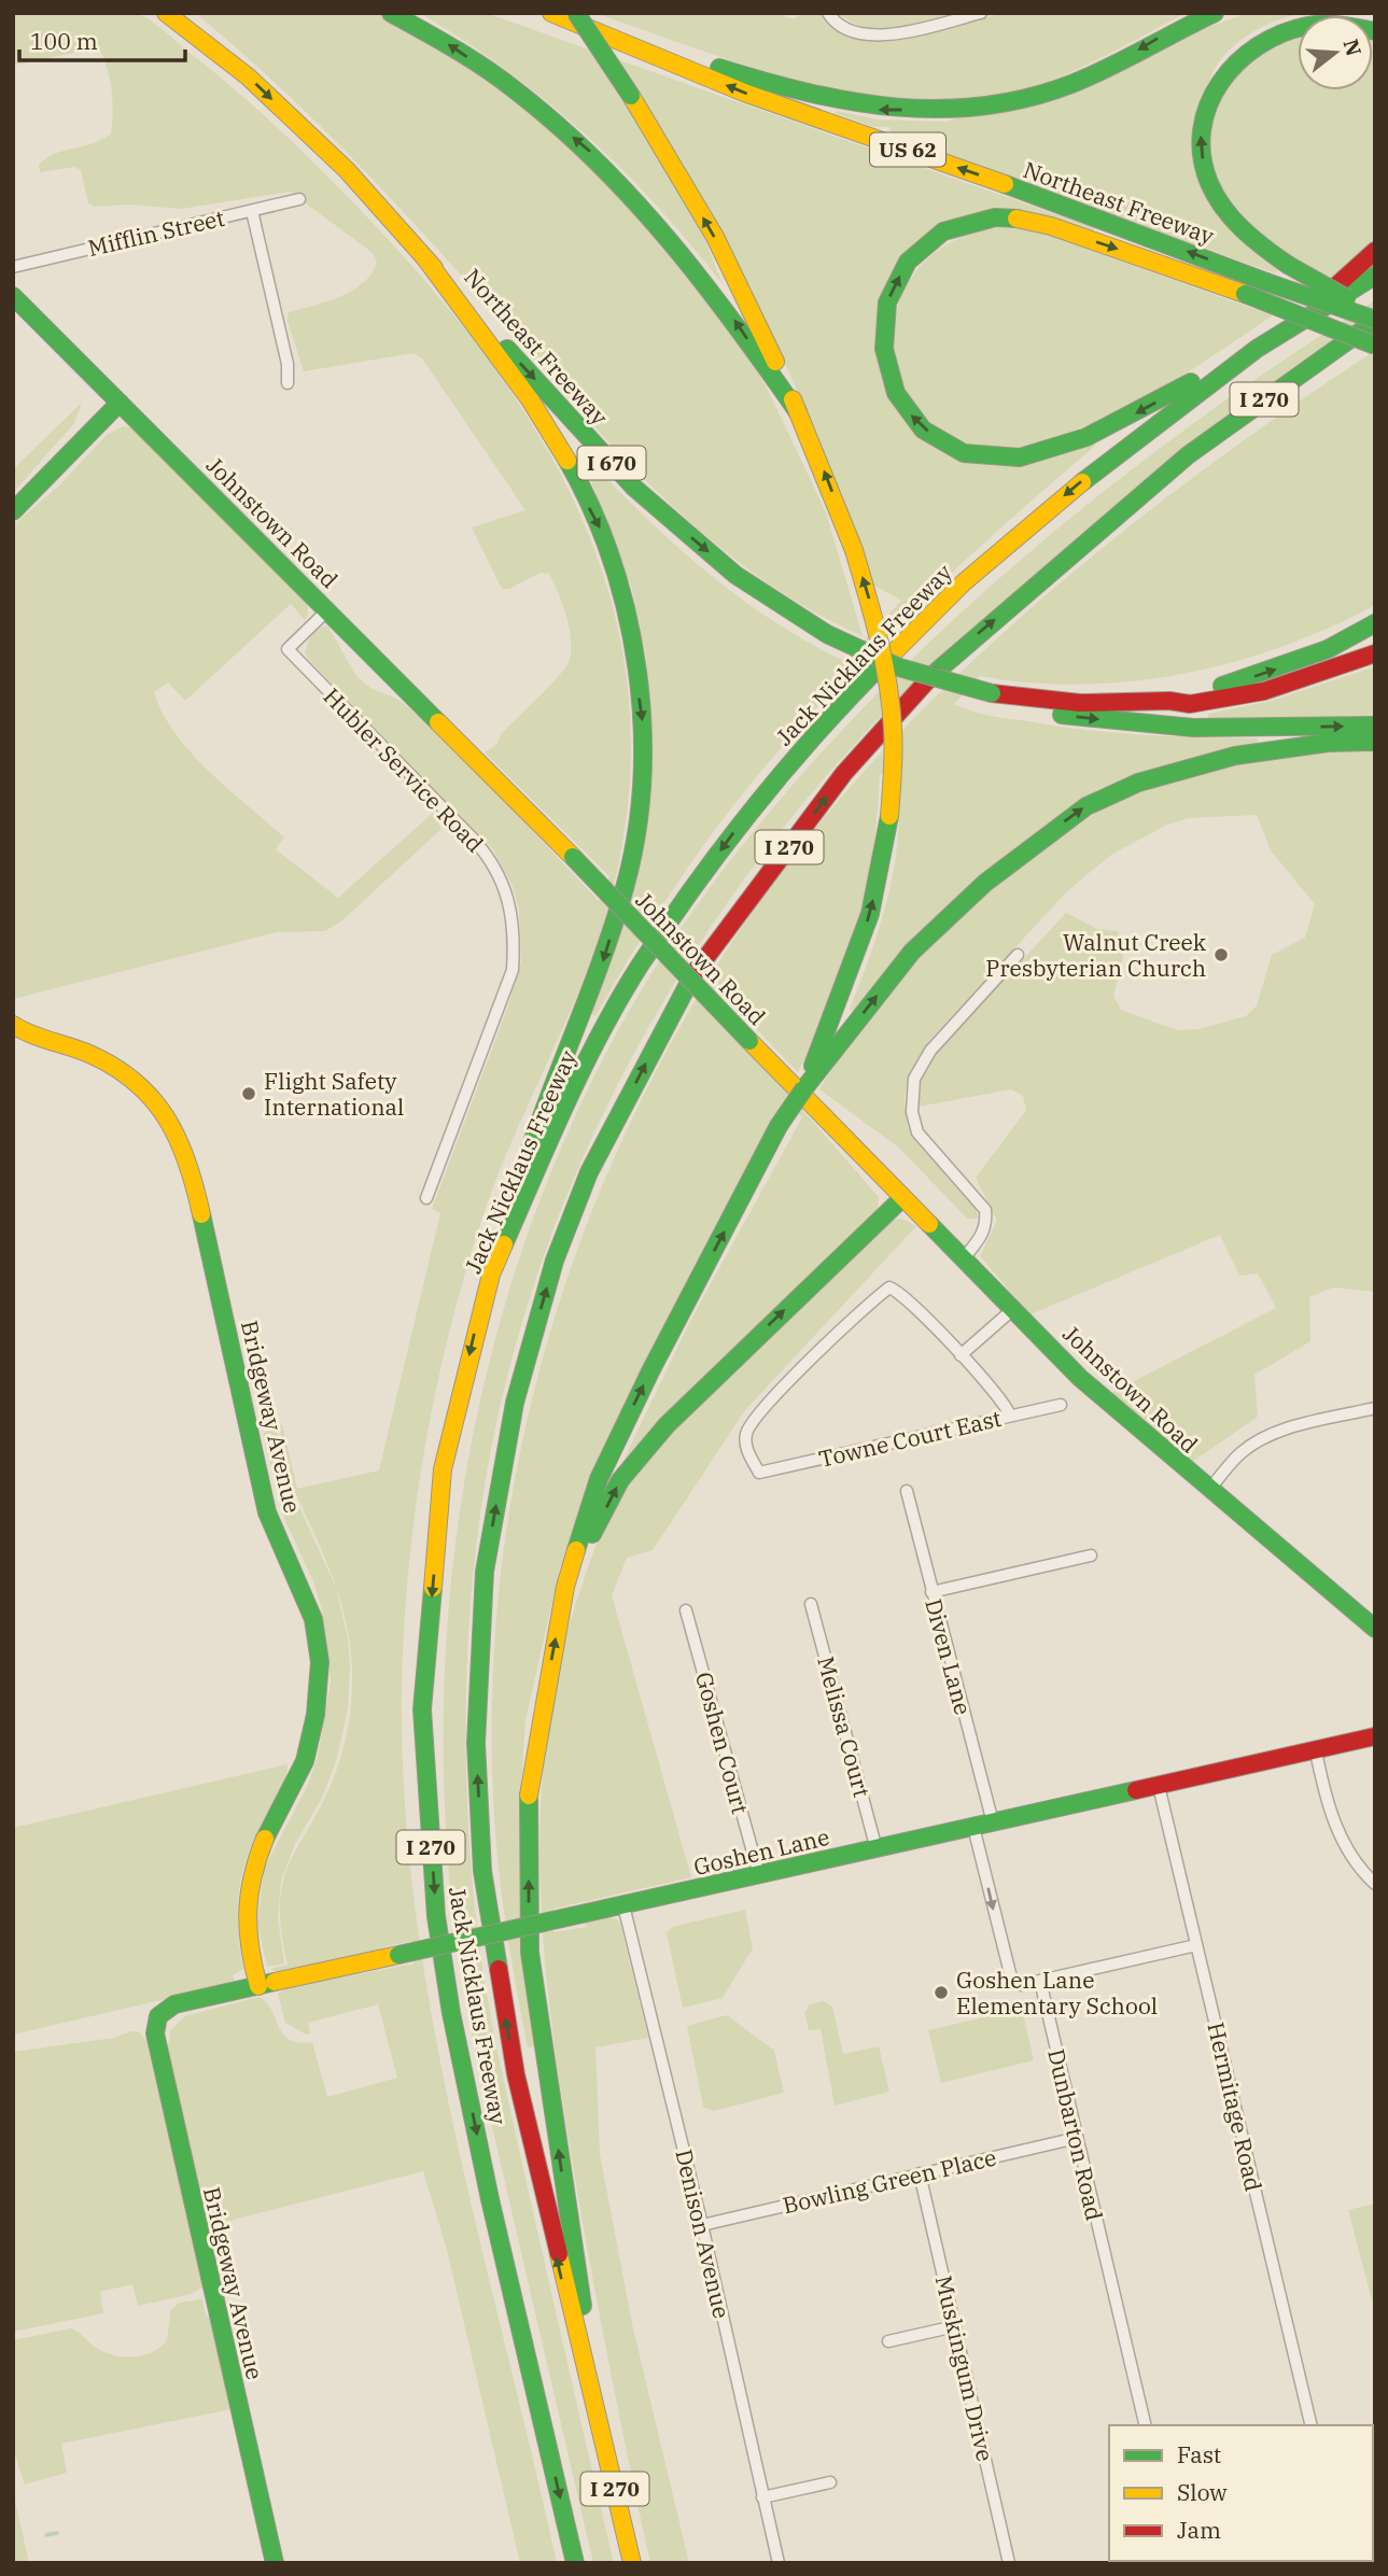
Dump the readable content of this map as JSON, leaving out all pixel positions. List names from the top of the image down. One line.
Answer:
{"streets":{"main road":["US 62","Northeast Freeway","I 270","I 670","Johnstown Road","Jack Nicklaus Freeway","Bridgeway Avenue","Goshen Lane"],"street":["Mifflin Street","Hubler Service Road","Towne Court East","Diven Lane","Melissa Court","Goshen Court","Hermitage Road","Dunbarton Road","Bowling Green Place","Denison Avenue","Muskingum Drive"]},"crossings":[["Northeast Freeway","Jack Nicklaus Freeway"],["Johnstown Road","Hubler Service Road"],["Bridgeway Avenue","Goshen Lane"],["Diven Lane","Goshen Lane"],["Melissa Court","Goshen Lane"],["Goshen Court","Goshen Lane"],["Goshen Lane","Hermitage Road"],["Goshen Lane","Denison Avenue"],["Dunbarton Road","Bowling Green Place"],["Bowling Green Place","Denison Avenue"],["Bowling Green Place","Muskingum Drive"]],"places":["Walnut Creek Presbyterian Church","Flight Safety International","Goshen Lane Elementary School"],"legend":["Fast","Slow","Jam"],"scale_bar":"100 m","north":"right"}
